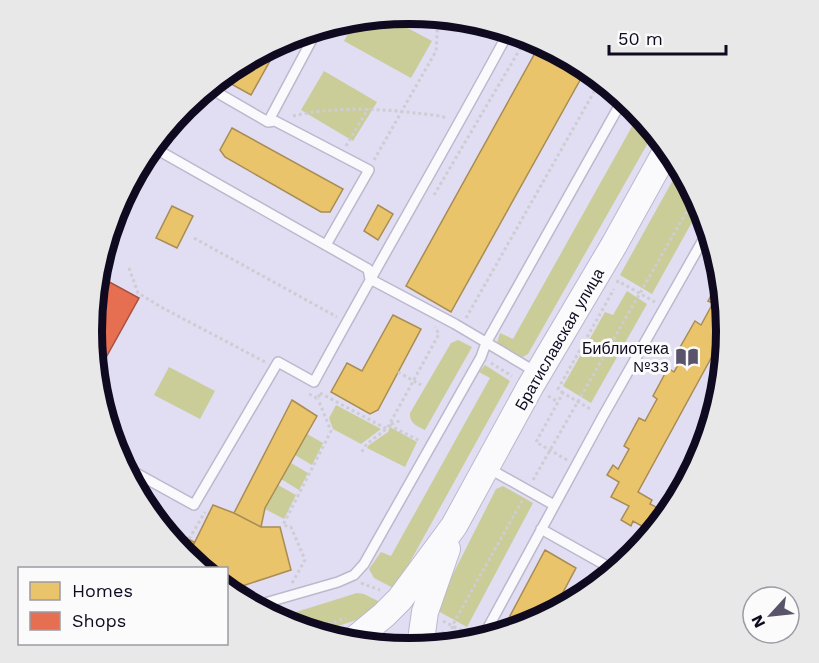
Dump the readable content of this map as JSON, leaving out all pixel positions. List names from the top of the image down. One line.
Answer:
{"streets":{"main road":["Братиславская улица"]},"places":{"library":["Библиотека №33"]},"legend":["Homes","Shops"],"scale_bar":"50 m","north":"bottom left"}
